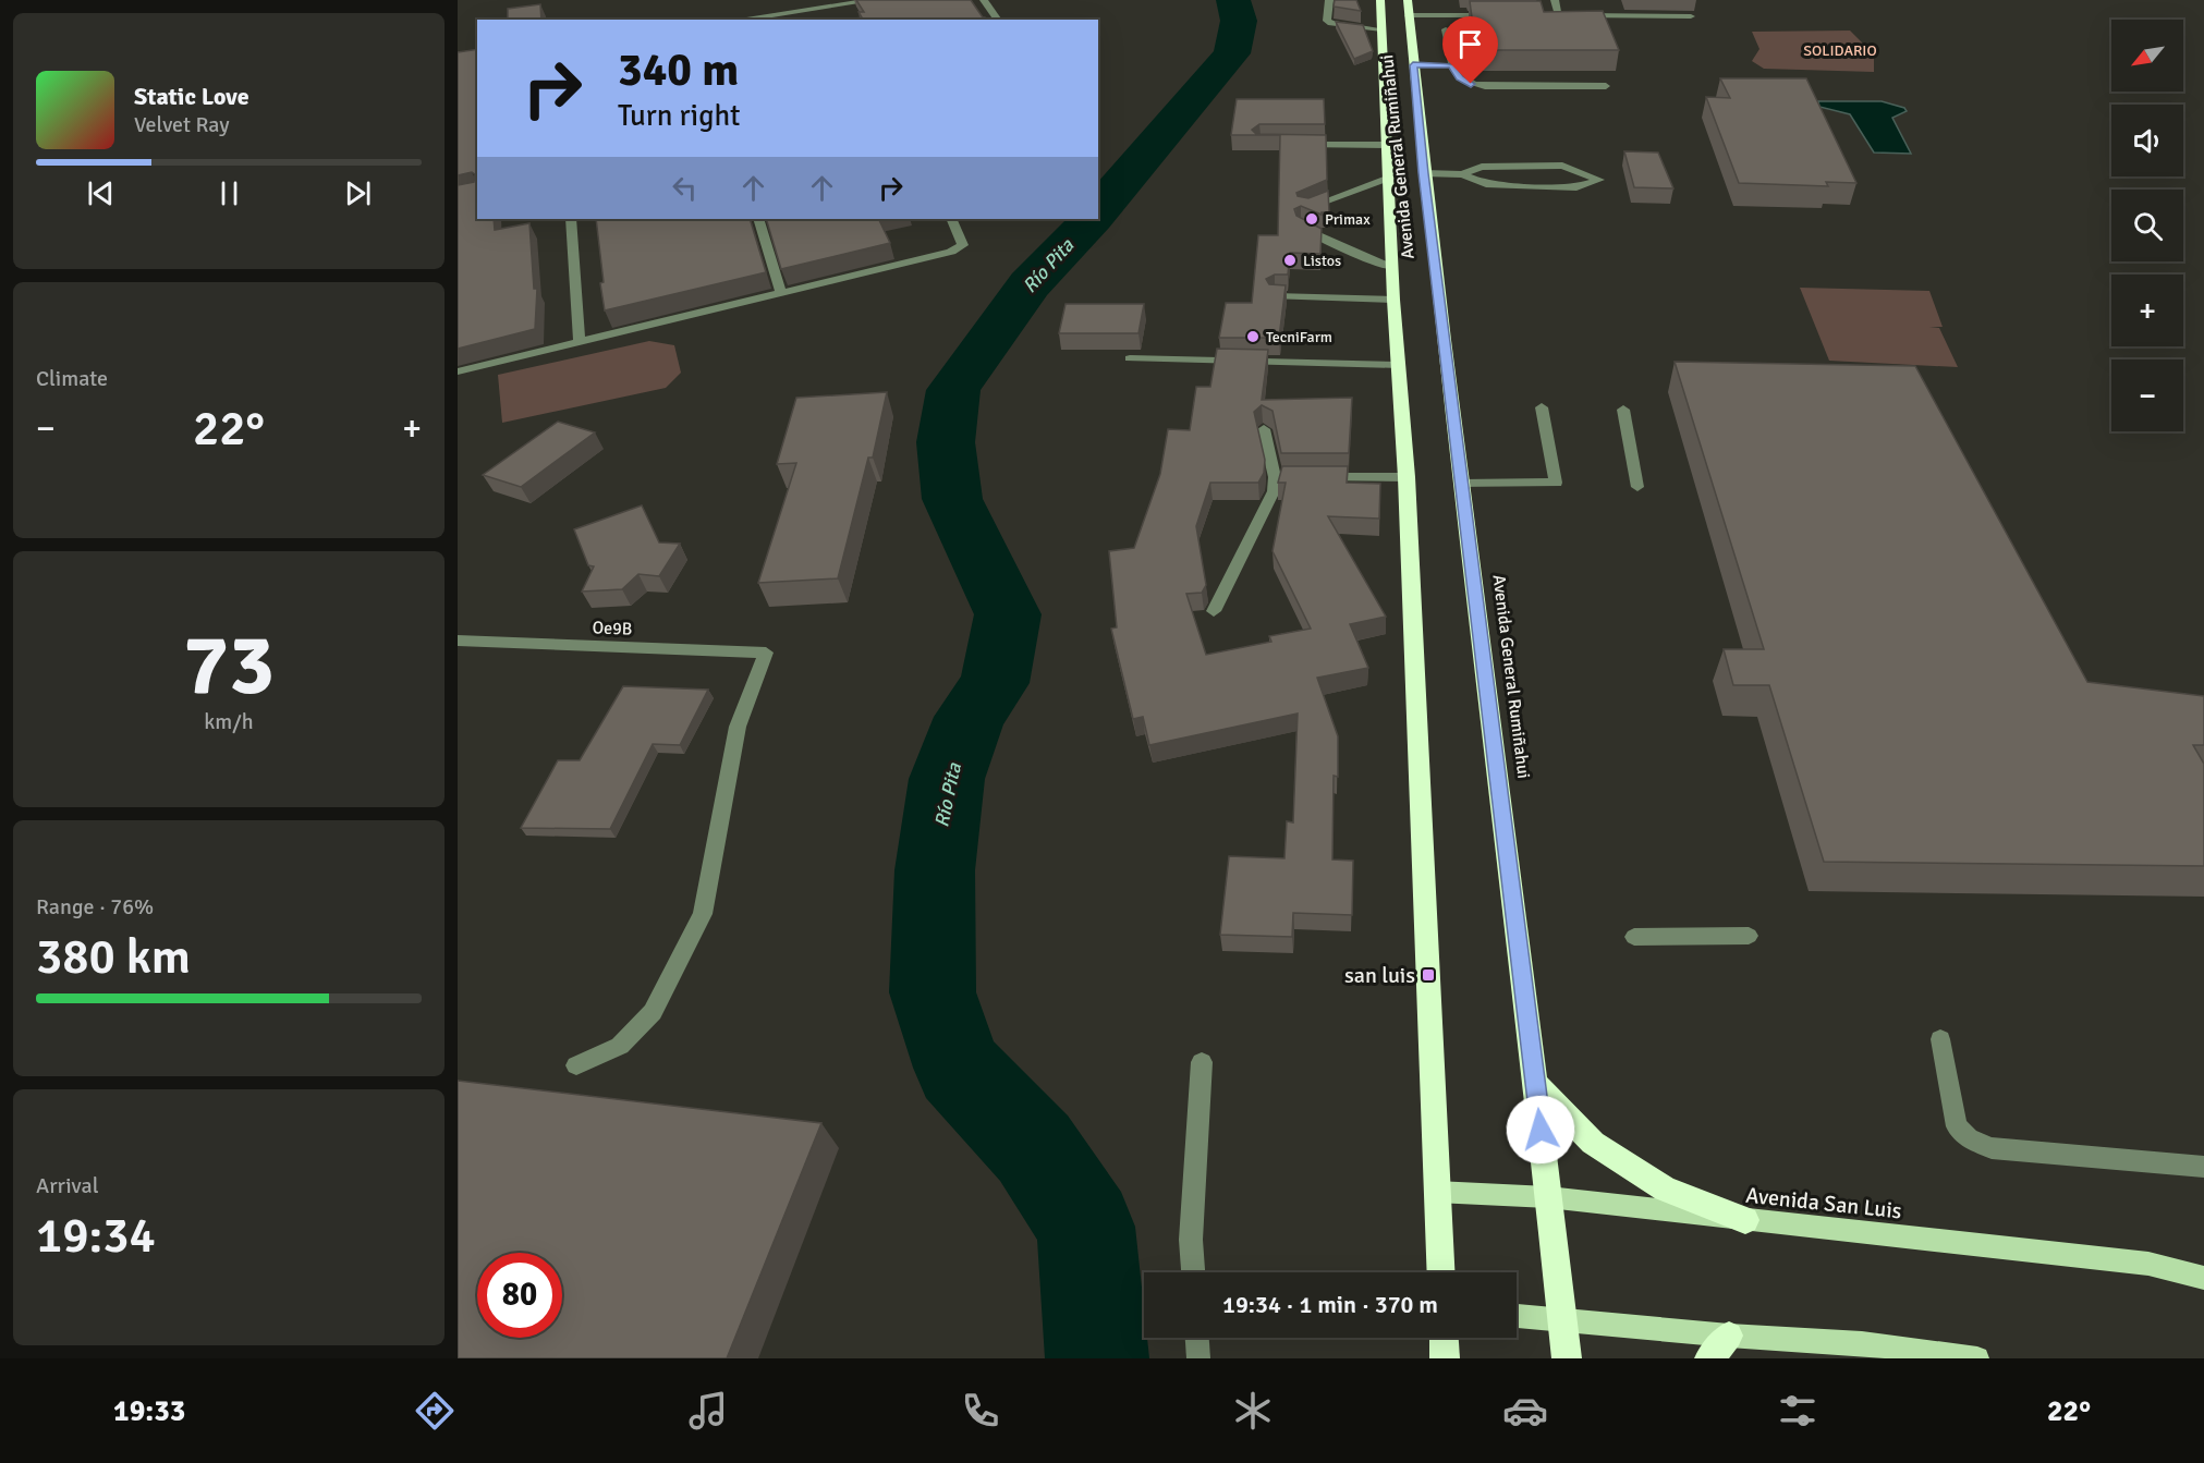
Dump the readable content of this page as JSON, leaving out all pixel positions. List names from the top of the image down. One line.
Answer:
{"streets":{"highway":["Avenida General Rumiñahui"],"main road":["Avenida San Luis"],"street":["Oe9B"]},"crossings":[["Avenida General Rumiñahui","Avenida San Luis"]],"water":["Río Pita"],"parks":["SOLIDARIO"],"places":{"other":["Primax","Listos","TecniFarm"],"transit":["san luis"]},"north":"bottom left","page":{"map_buttons":["+","−"],"turn":["340 m","Turn right"],"song":["Static Love","Velvet Ray"],"tile":["Climate",["73","km/h"],["Range · 76%","380 km"],["Arrival","19:34"]],"heat":["−","22°","+"],"limit":"80","trip":"19:34 · 1 min · 370 m","tabs":["19:33","22°"]}}
